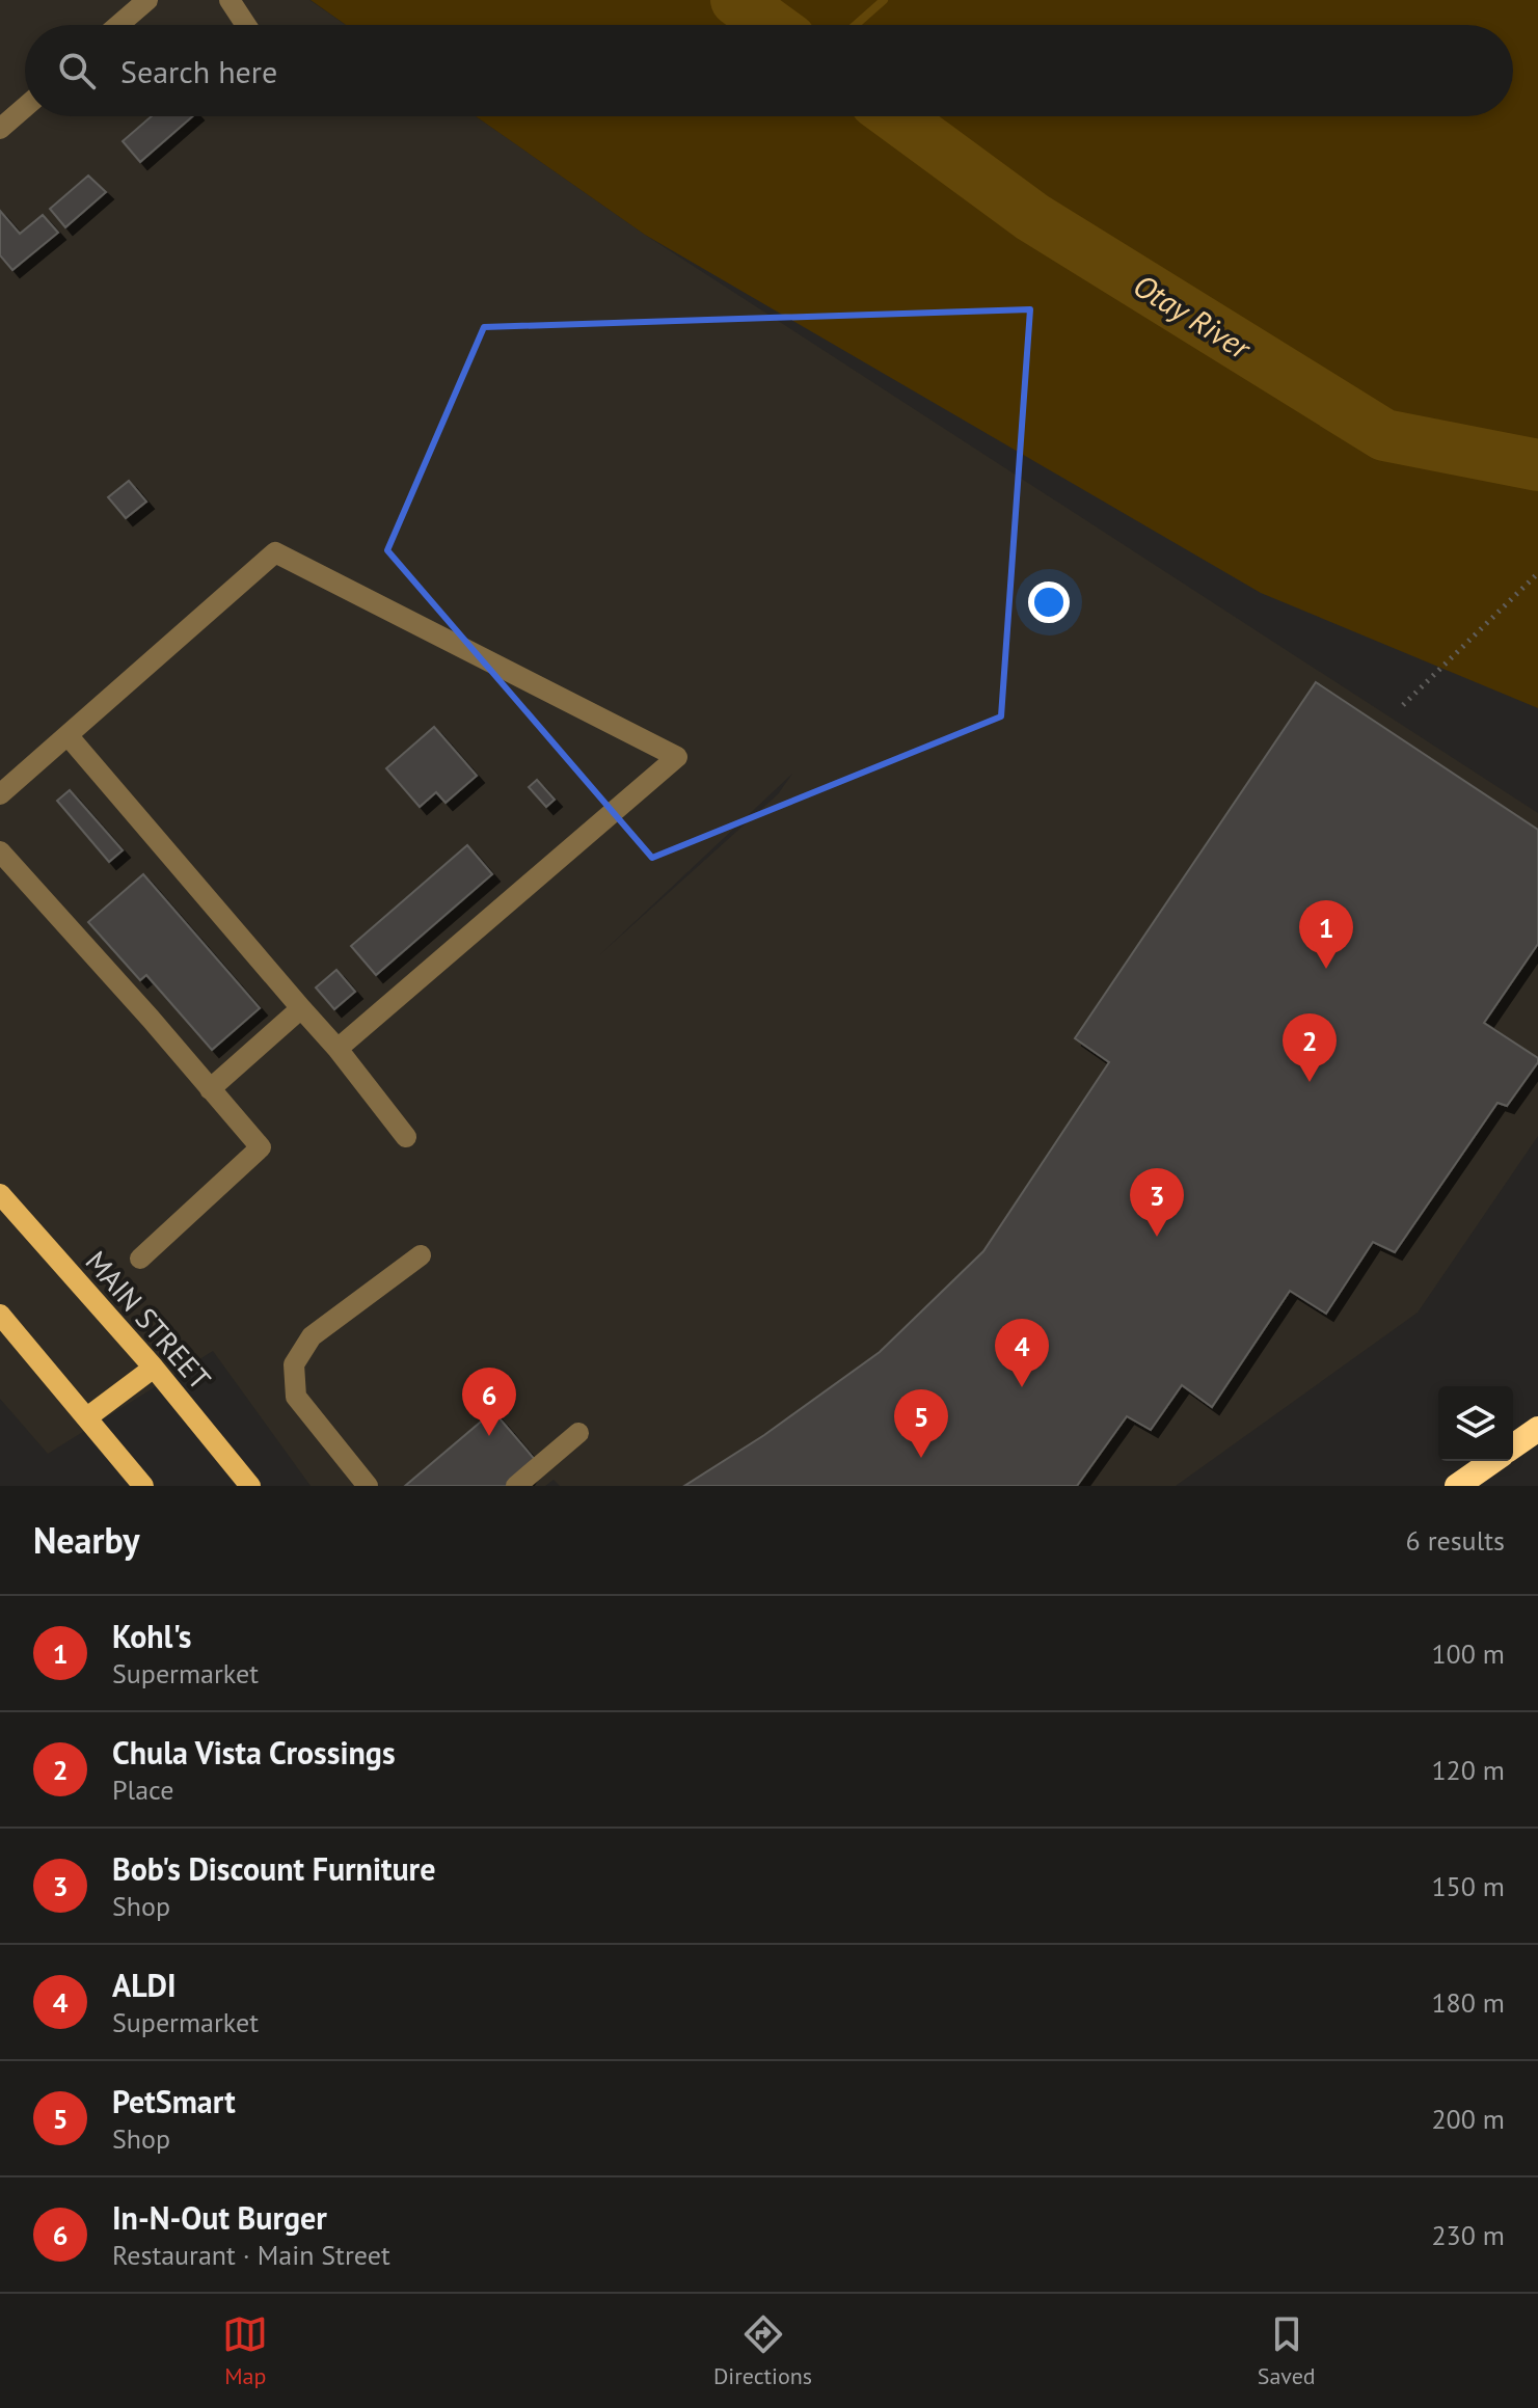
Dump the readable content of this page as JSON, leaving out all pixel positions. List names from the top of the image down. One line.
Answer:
{"streets":{"main road":["MAIN STREET"]},"water":["Otay River"],"page":{"search":"Search here","pins":["1","2","3","4","6","5"],"heading":["Nearby","6 results"],"list":[{"mark":"1","name":"Kohl's","note":"Supermarket","value":"100 m"},{"mark":"2","name":"Chula Vista Crossings","note":"Place","value":"120 m"},{"mark":"3","name":"Bob's Discount Furniture","note":"Shop","value":"150 m"},{"mark":"4","name":"ALDI","note":"Supermarket","value":"180 m"},{"mark":"5","name":"PetSmart","note":"Shop","value":"200 m"},{"mark":"6","name":"In-N-Out Burger","note":"Restaurant · Main Street","value":"230 m"}],"nav":["Map","Directions","Saved"]}}
